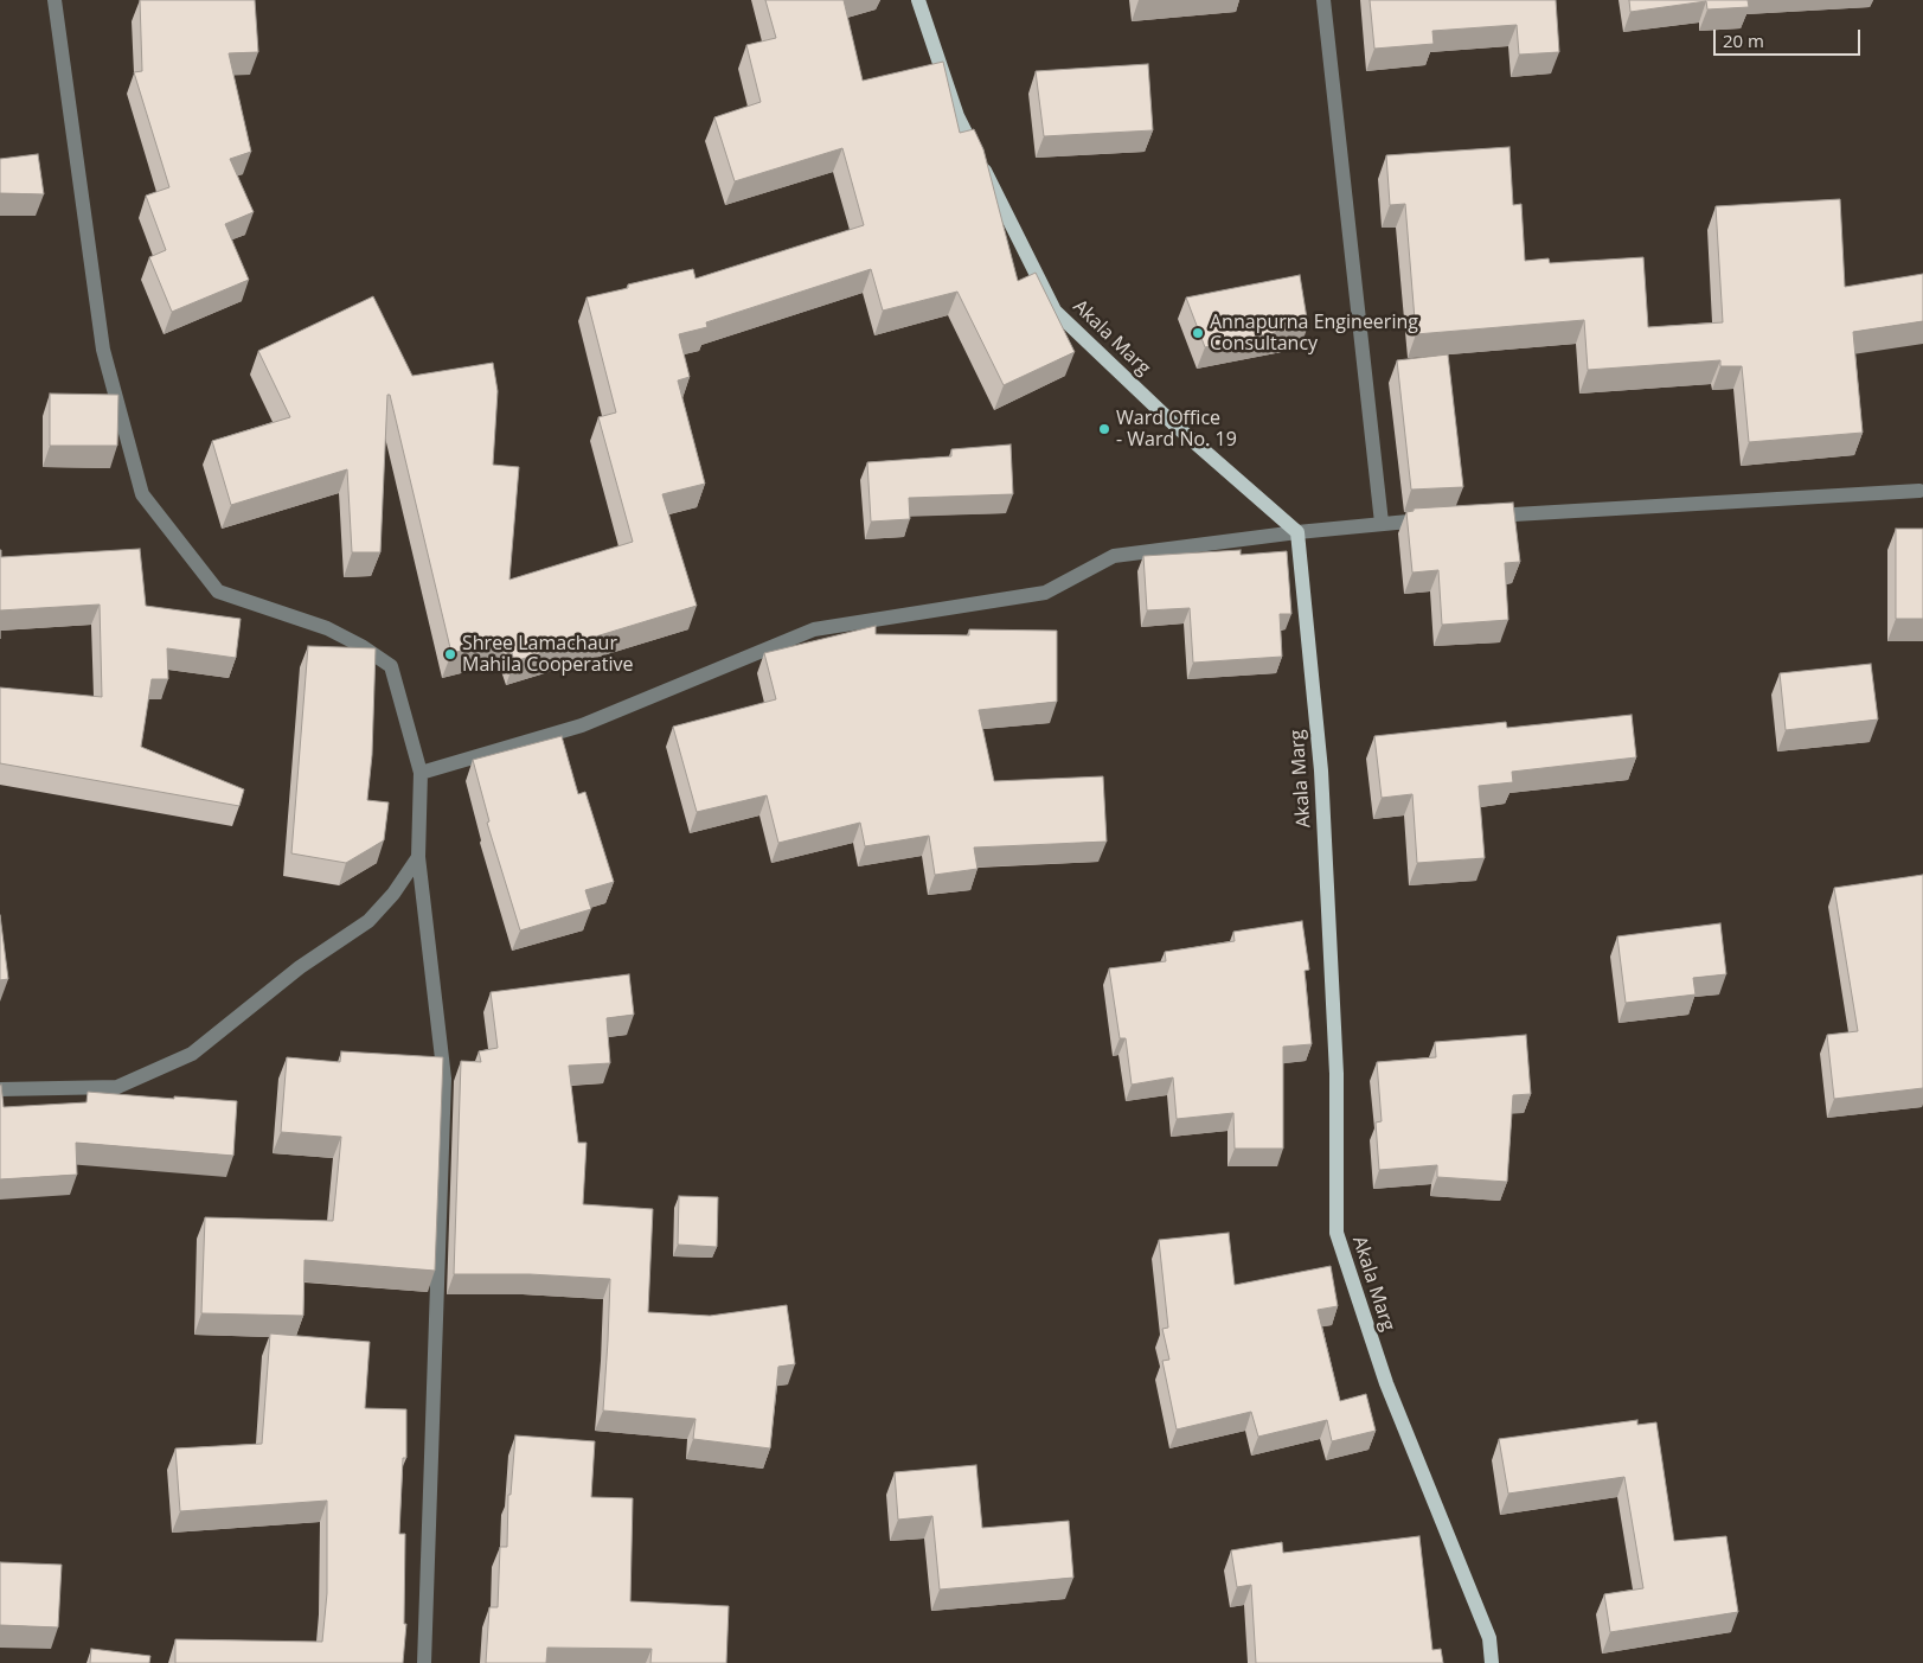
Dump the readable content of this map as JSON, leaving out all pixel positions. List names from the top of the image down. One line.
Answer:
{"streets":{"main road":["Akala Marg"]},"places":["Annapurna Engineering Consultancy","Ward Office - Ward No. 19","Shree Lamachaur Mahila Cooperative"],"scale_bar":"20 m"}
